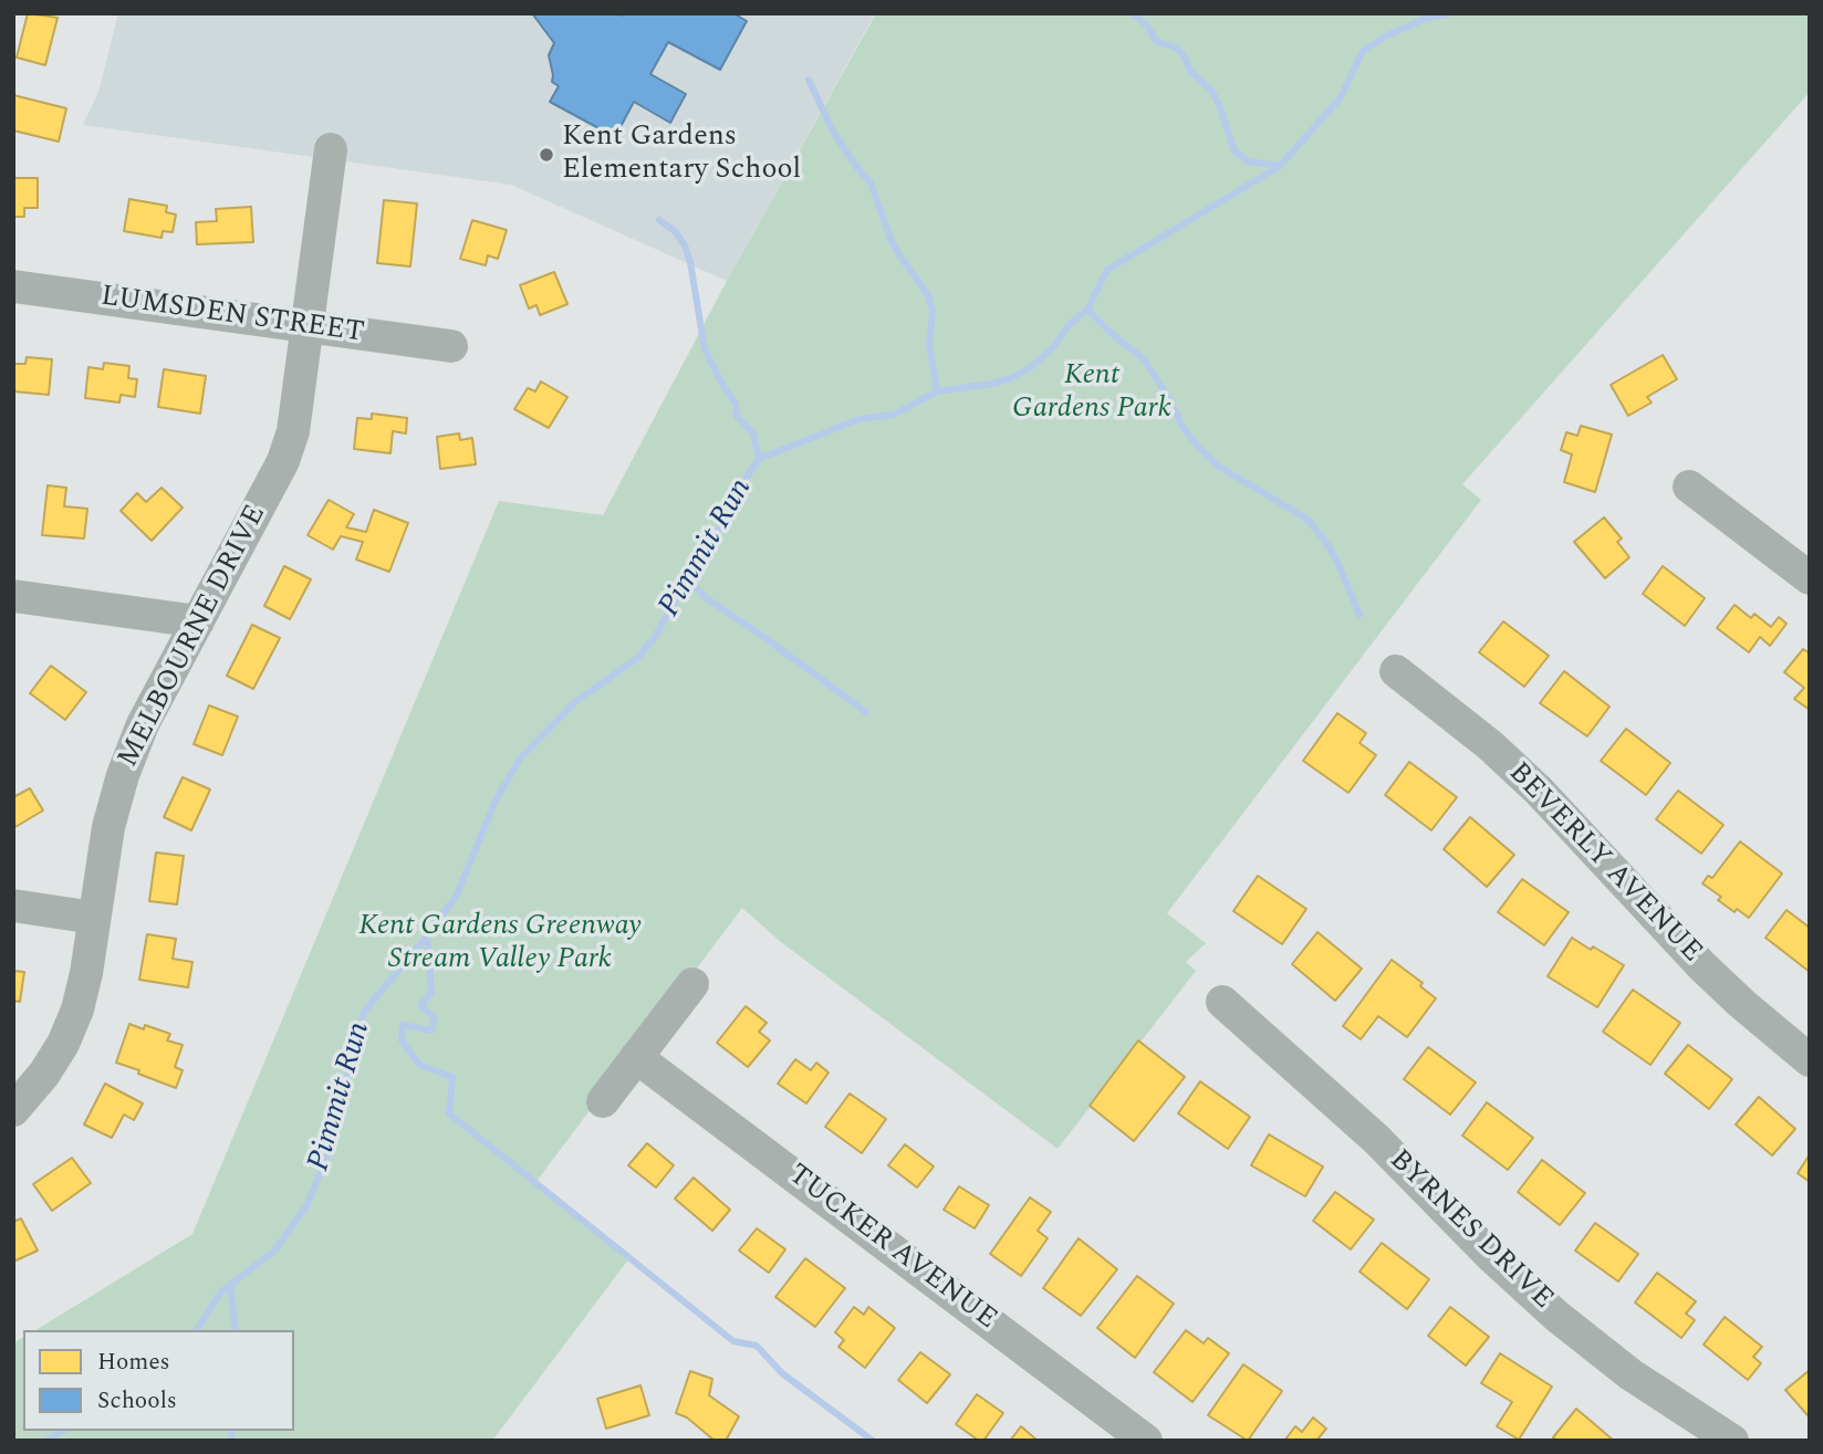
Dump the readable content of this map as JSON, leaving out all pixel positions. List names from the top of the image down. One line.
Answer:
{"streets":{"street":["LUMSDEN STREET","MELBOURNE DRIVE","BEVERLY AVENUE","BYRNES DRIVE","TUCKER AVENUE"]},"crossings":[["LUMSDEN STREET","MELBOURNE DRIVE"]],"water":["Pimmit Run"],"parks":["Kent Gardens Park","Kent Gardens Greenway Stream Valley Park"],"places":["Kent Gardens Elementary School"],"legend":["Homes","Schools"]}
